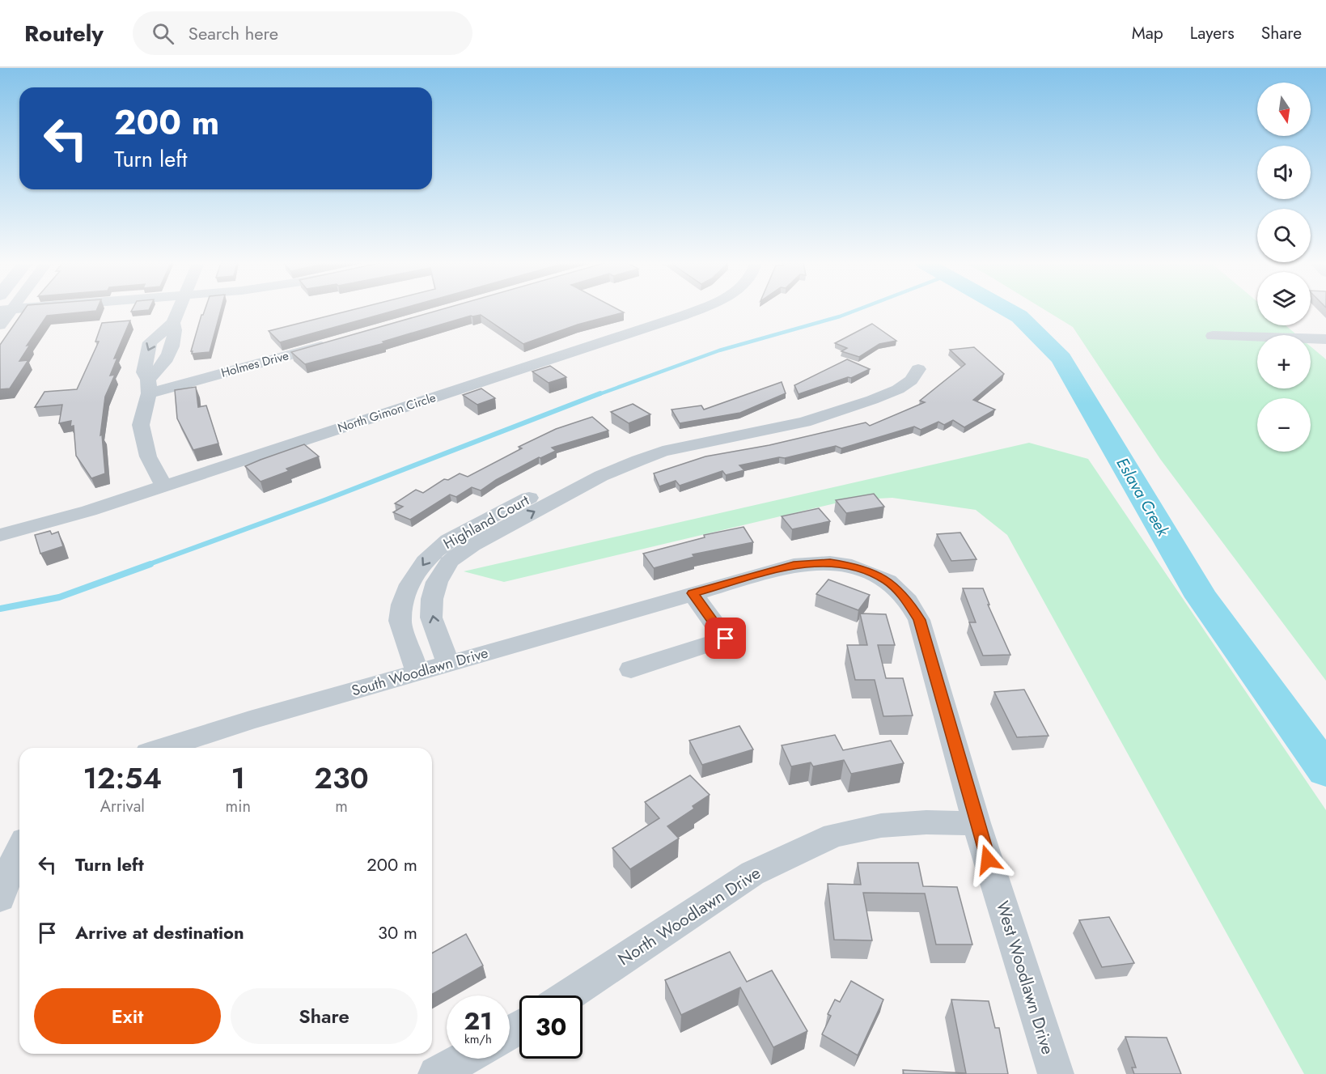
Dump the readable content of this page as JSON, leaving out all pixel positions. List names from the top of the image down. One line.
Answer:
{"streets":{"street":["Holmes Drive","North Gimon Circle","Highland Court","South Woodlawn Drive","North Woodlawn Drive","West Woodlawn Drive"]},"crossings":[["Highland Court","South Woodlawn Drive"],["South Woodlawn Drive","West Woodlawn Drive"],["North Woodlawn Drive","West Woodlawn Drive"]],"water":["Eslava Creek"],"north":"bottom","page":{"header":"Routely","search":"Search here","nav":["Map","Layers","Share"],"map_buttons":["+","−"],"turn":["200 m","Turn left"],"eta":["12:54","Arrival","1","min","230","m"],"list":[{"name":"Turn left","value":"200 m"},{"name":"Arrive at destination","value":"30 m"}],"buttons":["Exit","Share"],"speed":"21 km/h","limit":"30"}}
